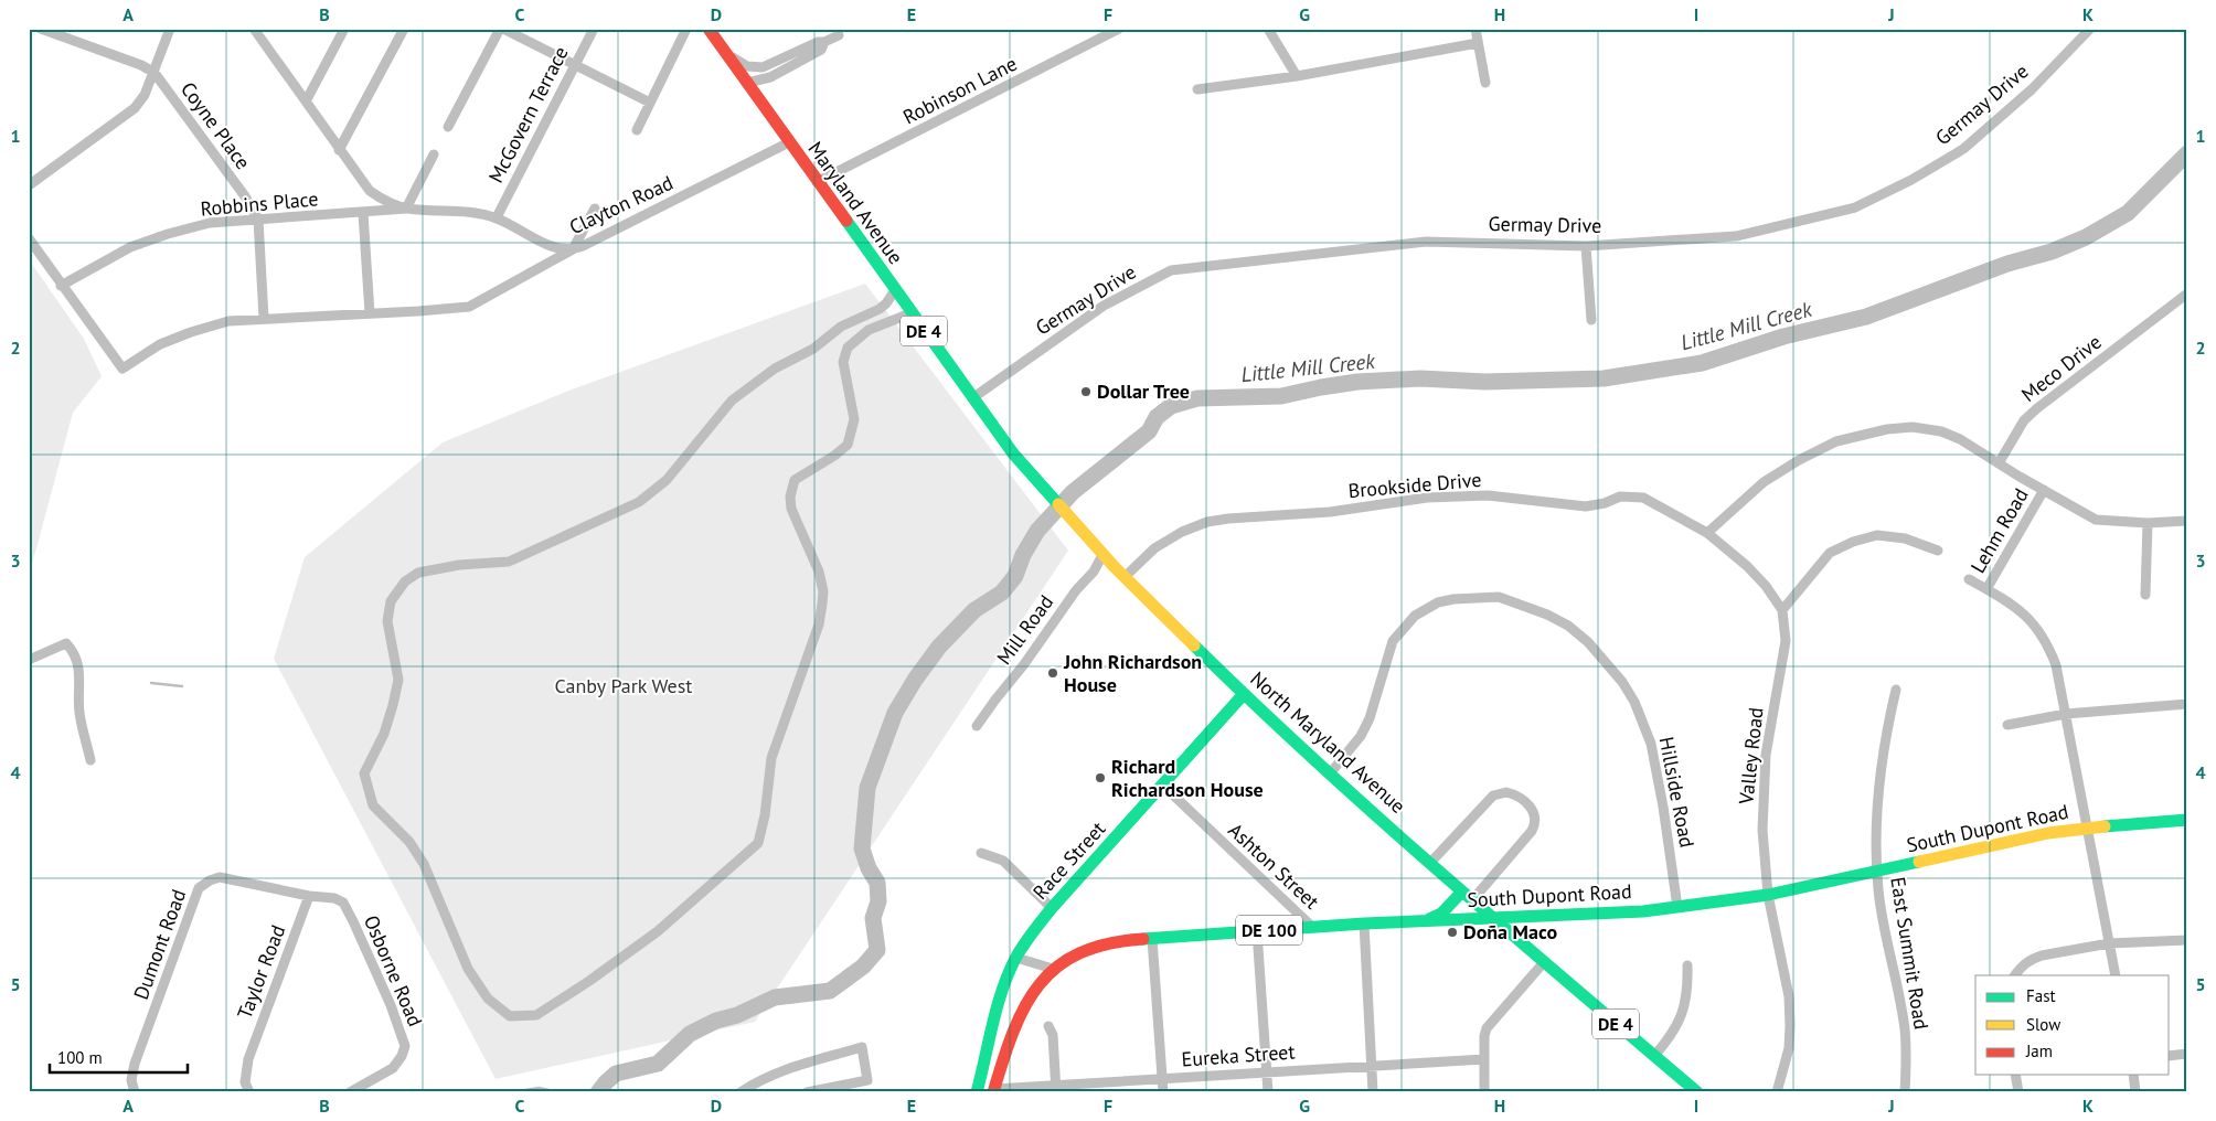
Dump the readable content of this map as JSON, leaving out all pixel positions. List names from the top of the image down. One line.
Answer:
{"streets":{"main road":["Maryland Avenue","DE 4","North Maryland Avenue","South Dupont Road","Race Street","DE 100"],"street":["Robinson Lane","Germay Drive","McGovern Terrace","Coyne Place","Robbins Place","Clayton Road","Meco Drive","Brookside Drive","Lehm Road","Mill Road","Valley Road","Hillside Road","Ashton Street","Dumont Road","East Summit Road","Osborne Road","Taylor Road","Eureka Street"]},"crossings":[["Robinson Lane","Maryland Avenue"],["Germay Drive","Maryland Avenue"],["Germay Drive","North Maryland Avenue"],["McGovern Terrace","Clayton Road"],["Coyne Place","Robbins Place"],["Maryland Avenue","Clayton Road"],["Maryland Avenue","North Maryland Avenue"],["Robbins Place","Clayton Road"],["Brookside Drive","North Maryland Avenue"],["Brookside Drive","Valley Road"],["Mill Road","North Maryland Avenue"],["North Maryland Avenue","Hillside Road"],["North Maryland Avenue","South Dupont Road"],["North Maryland Avenue","Race Street"],["Valley Road","South Dupont Road"],["Hillside Road","South Dupont Road"],["South Dupont Road","Ashton Street"],["South Dupont Road","East Summit Road"],["South Dupont Road","Eureka Street"],["Race Street","Ashton Street"],["Dumont Road","Osborne Road"],["Dumont Road","Taylor Road"],["Osborne Road","Taylor Road"]],"water":["Little Mill Creek"],"parks":["Canby Park West"],"places":["Dollar Tree","John Richardson House","Richard Richardson House","Doña Maco"],"legend":["Fast","Slow","Jam"],"scale_bar":"100 m","grid":{"columns":["A","B","C","D","E","F","G","H","I","J","K"],"rows":["1","2","3","4","5"]}}
